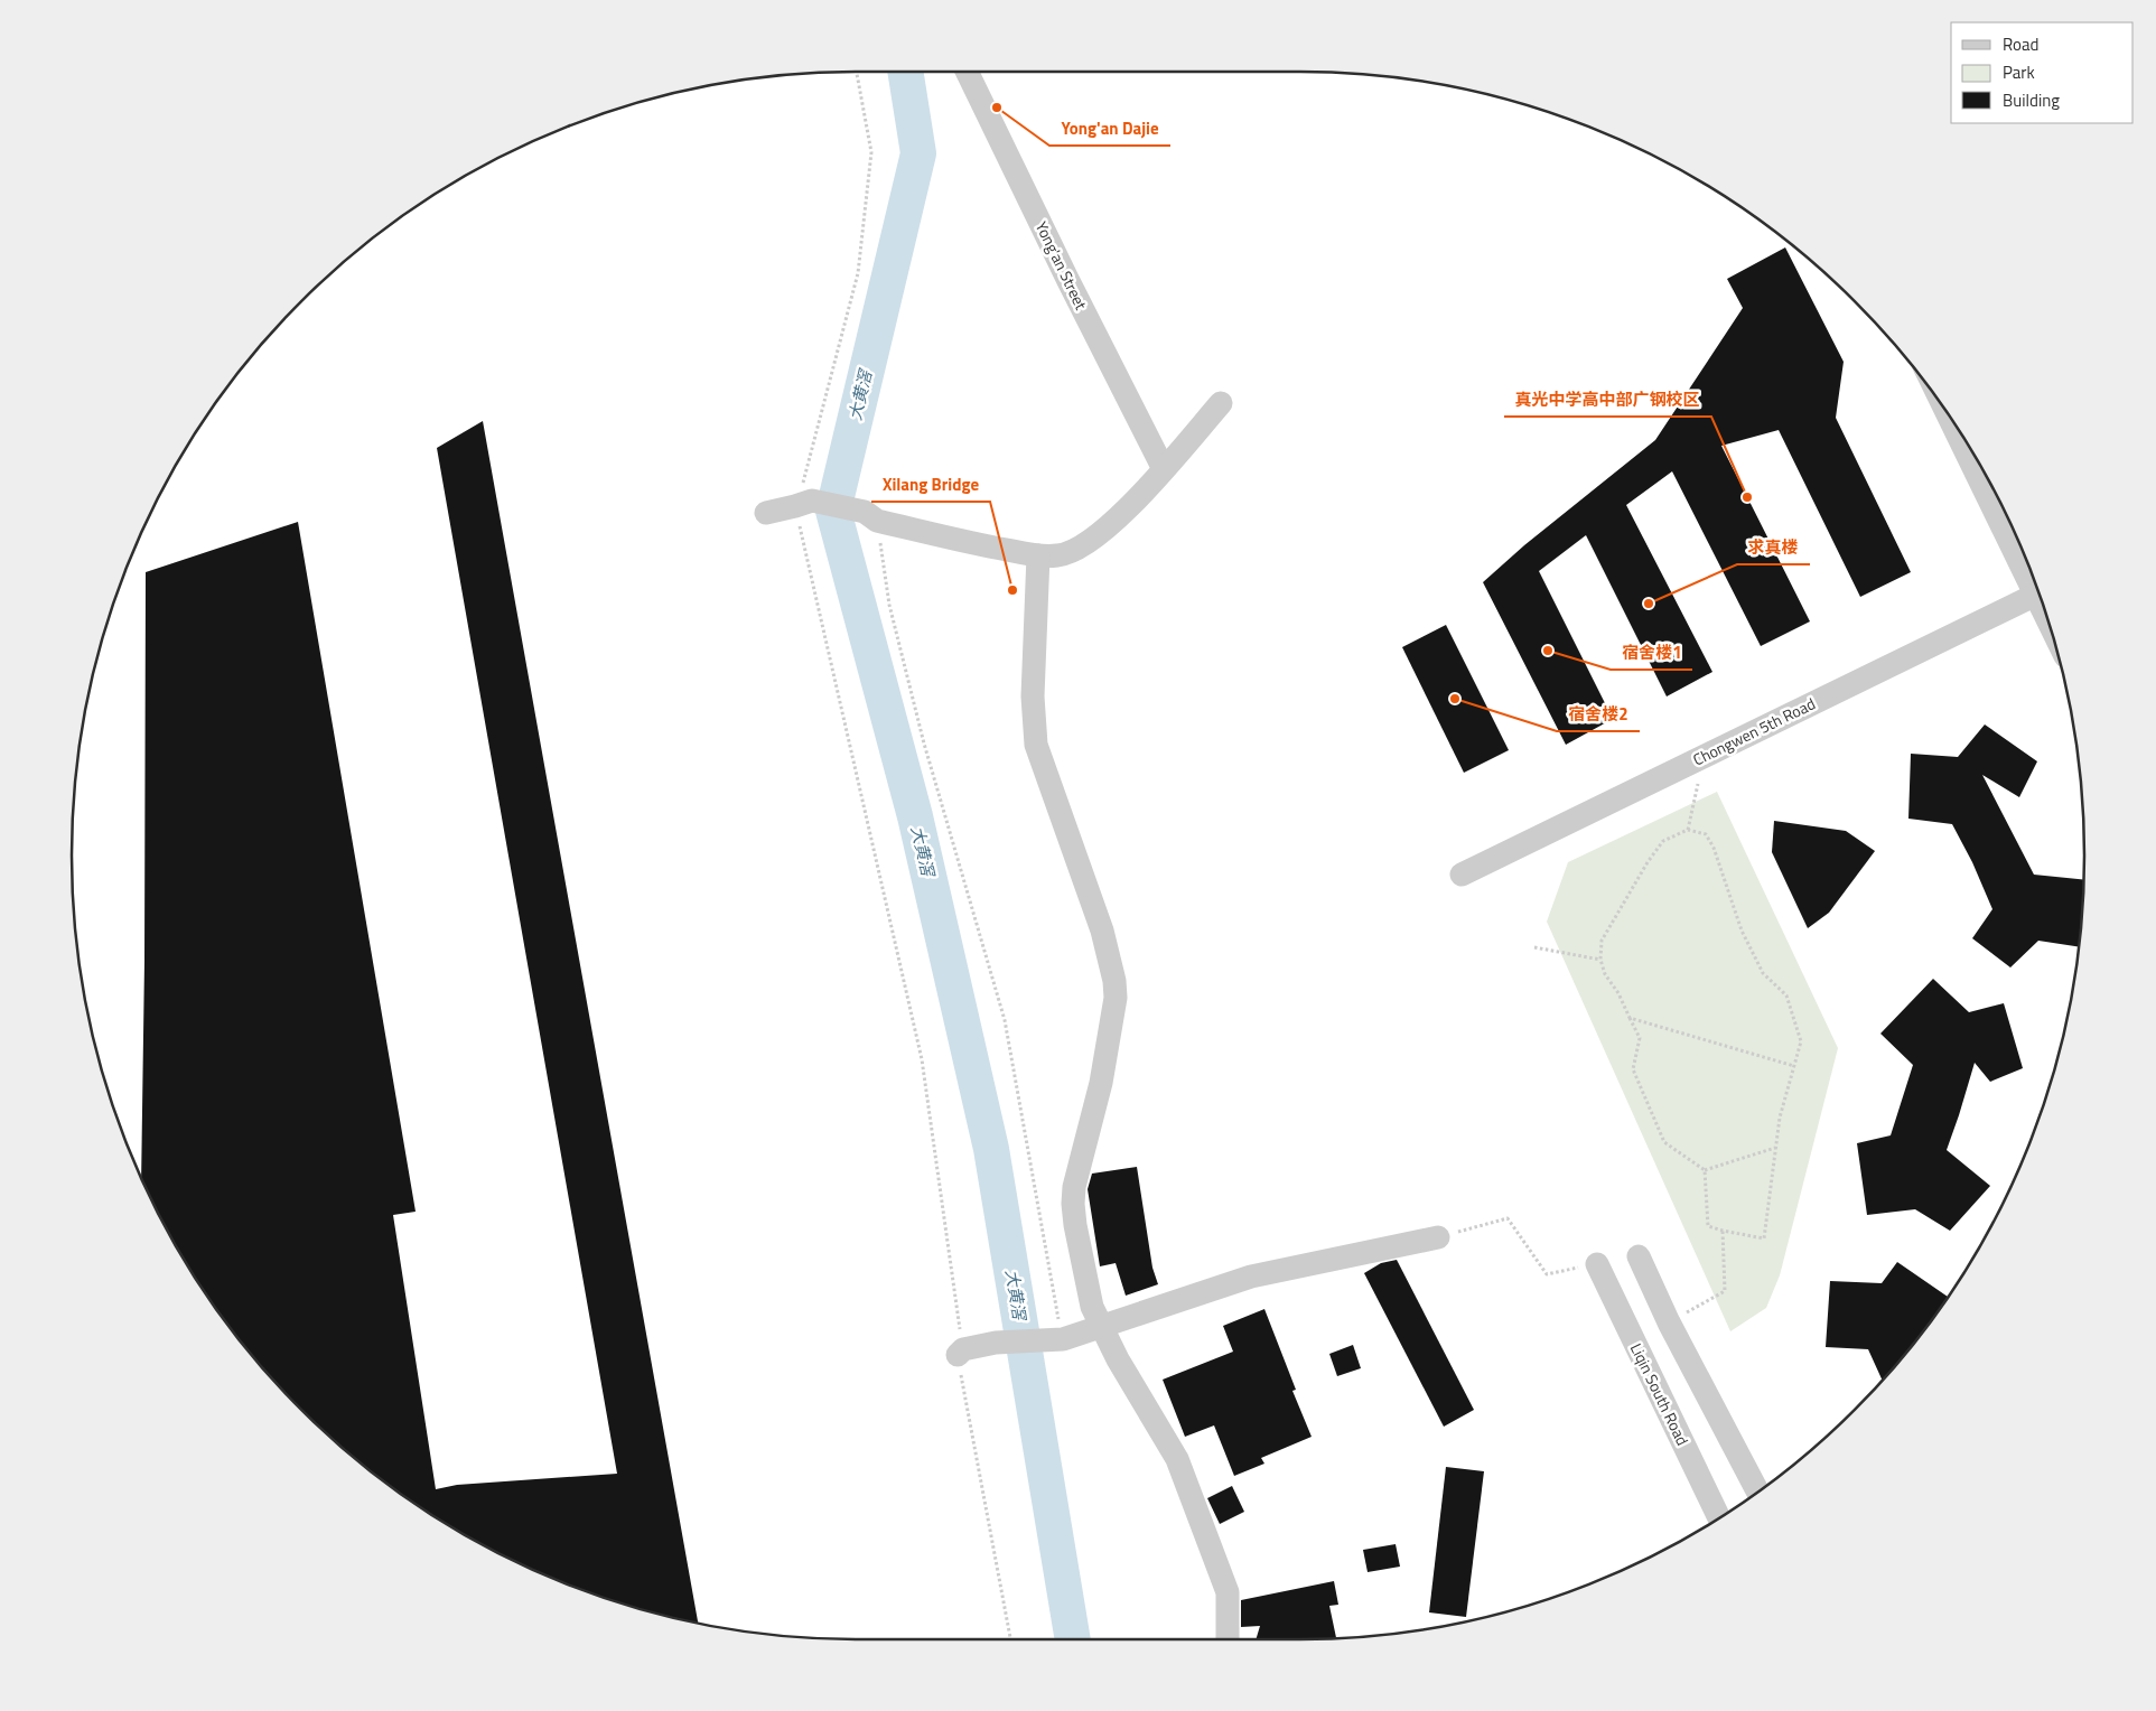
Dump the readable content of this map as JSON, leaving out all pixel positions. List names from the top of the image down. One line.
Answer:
{"streets":{"street":["Yong'an Street","Chongwen 5th Road","Liqin South Road"]},"water":["大黄滘"],"places":["Yong'an Dajie","真光中学高中部广钢校区","Xilang Bridge","求真楼","宿舍楼1","宿舍楼2"],"legend":["Road","Park","Building"]}
